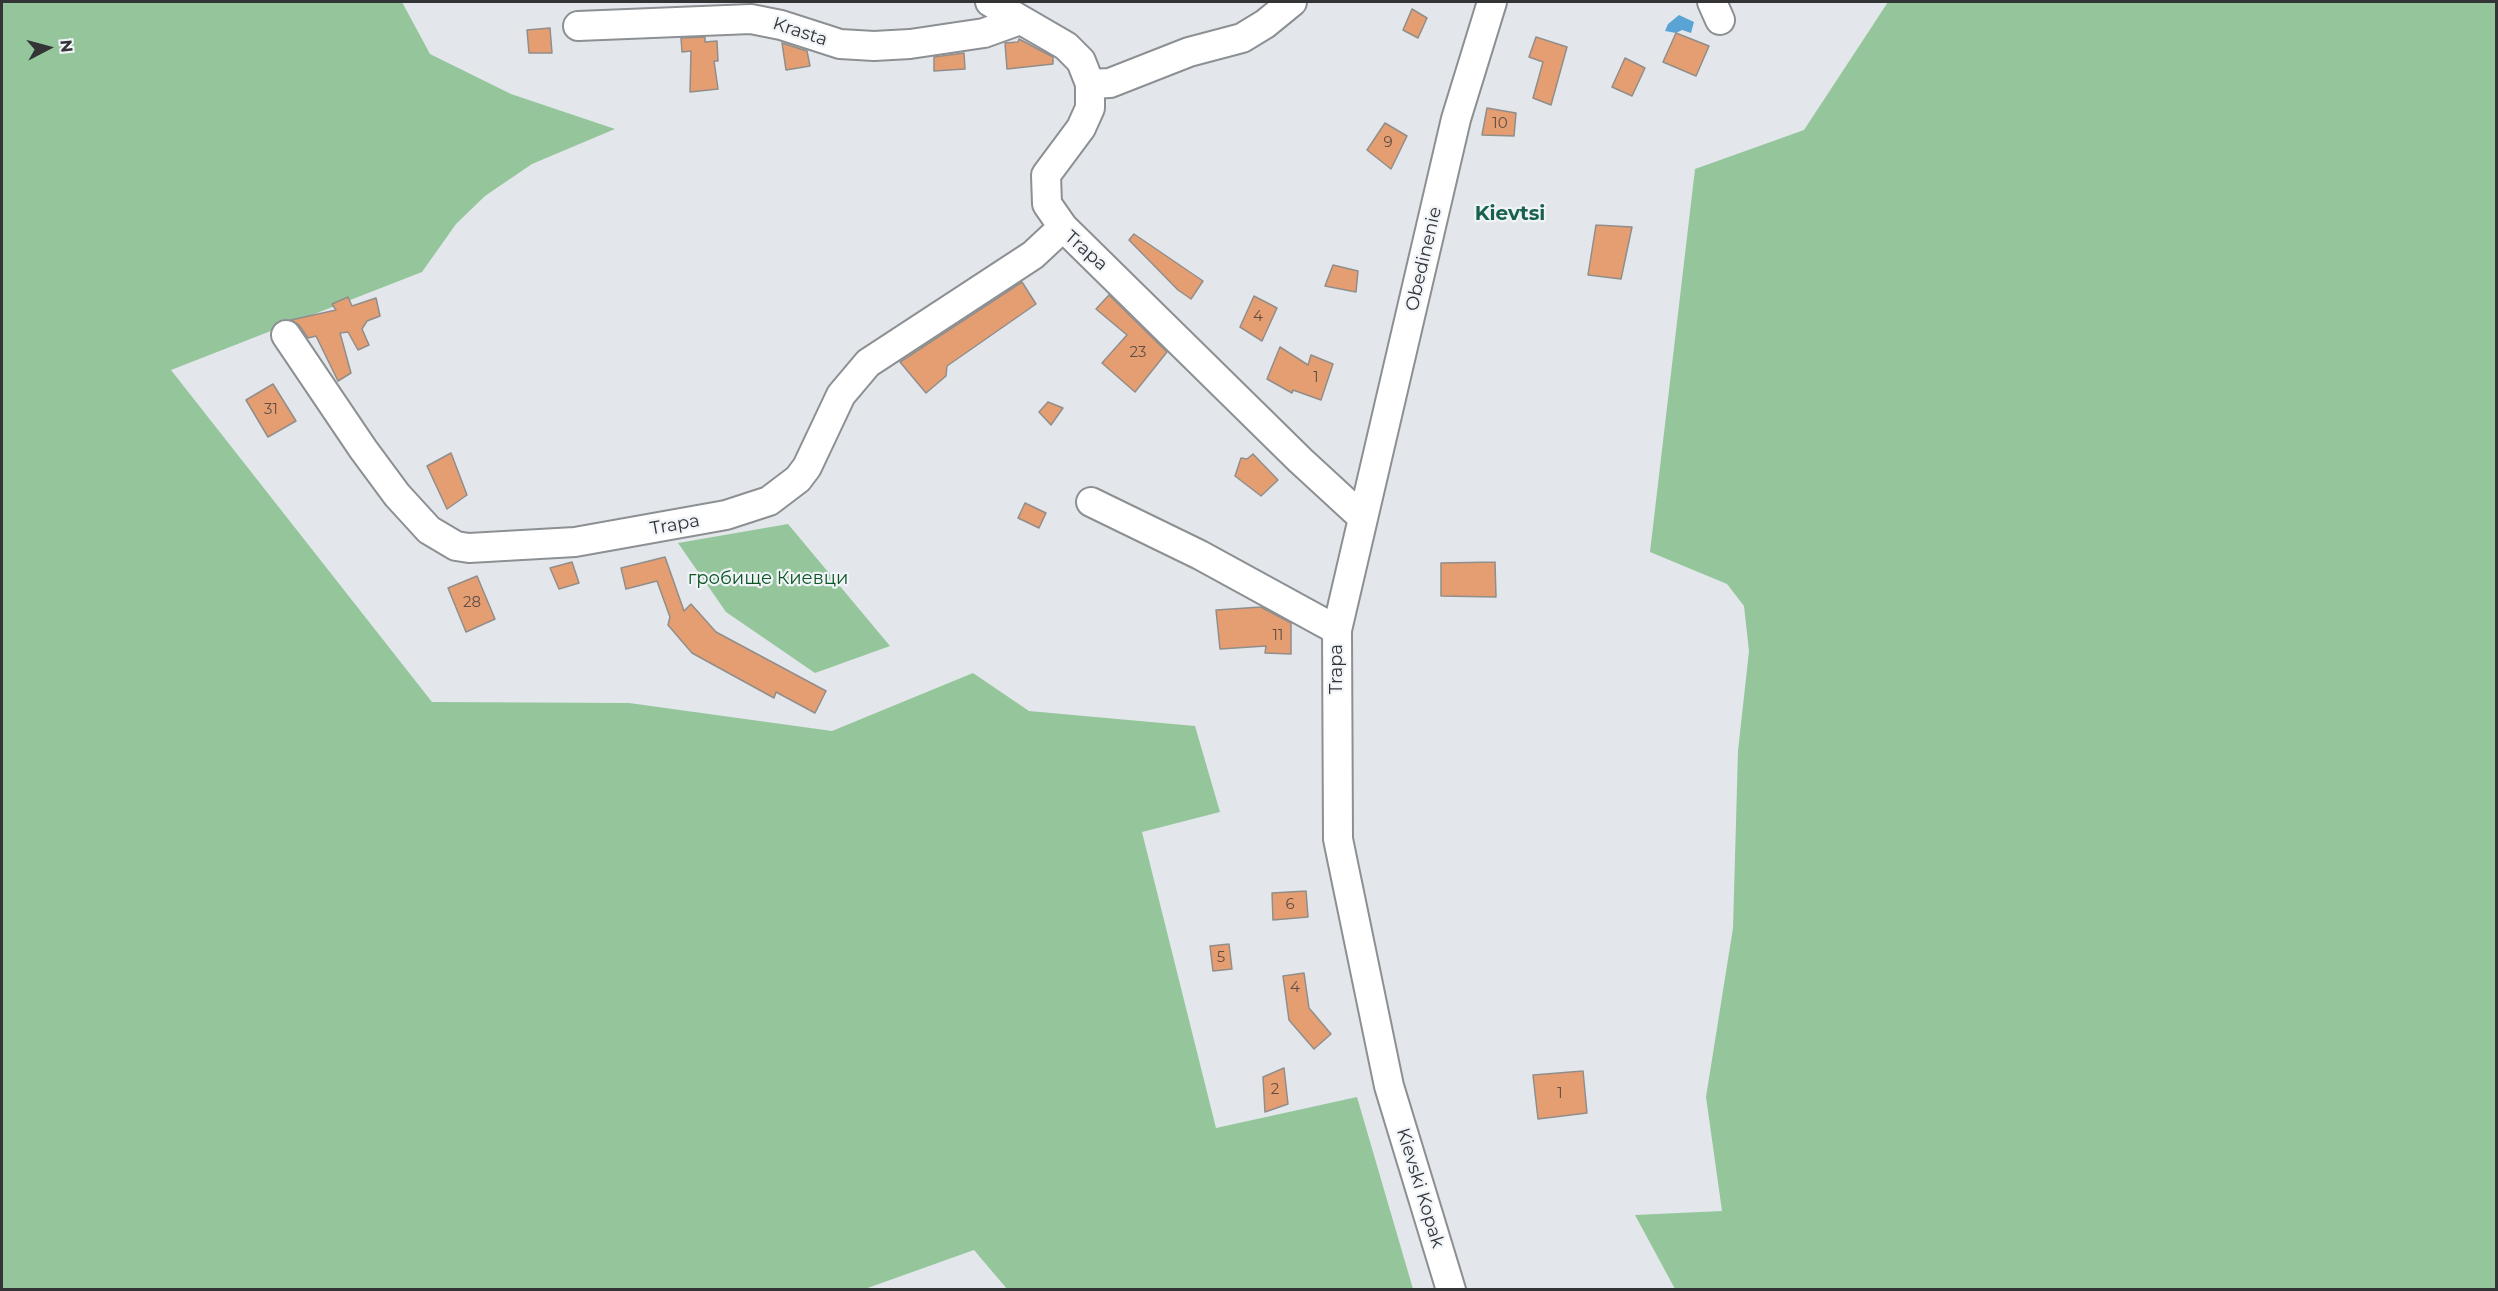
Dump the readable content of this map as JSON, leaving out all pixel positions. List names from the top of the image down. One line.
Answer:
{"streets":{"street":["Krasta","Trapa","Obedinenie","Kievski Kopak"]},"crossings":[["Trapa","Obedinenie"],["Trapa","Kievski Kopak"]],"districts":["Kievtsi"],"parks":["гробище Киевци"],"house_numbers":["10","9","4","23","1","31","28","11","6","5","4","2","1"],"north":"right"}
